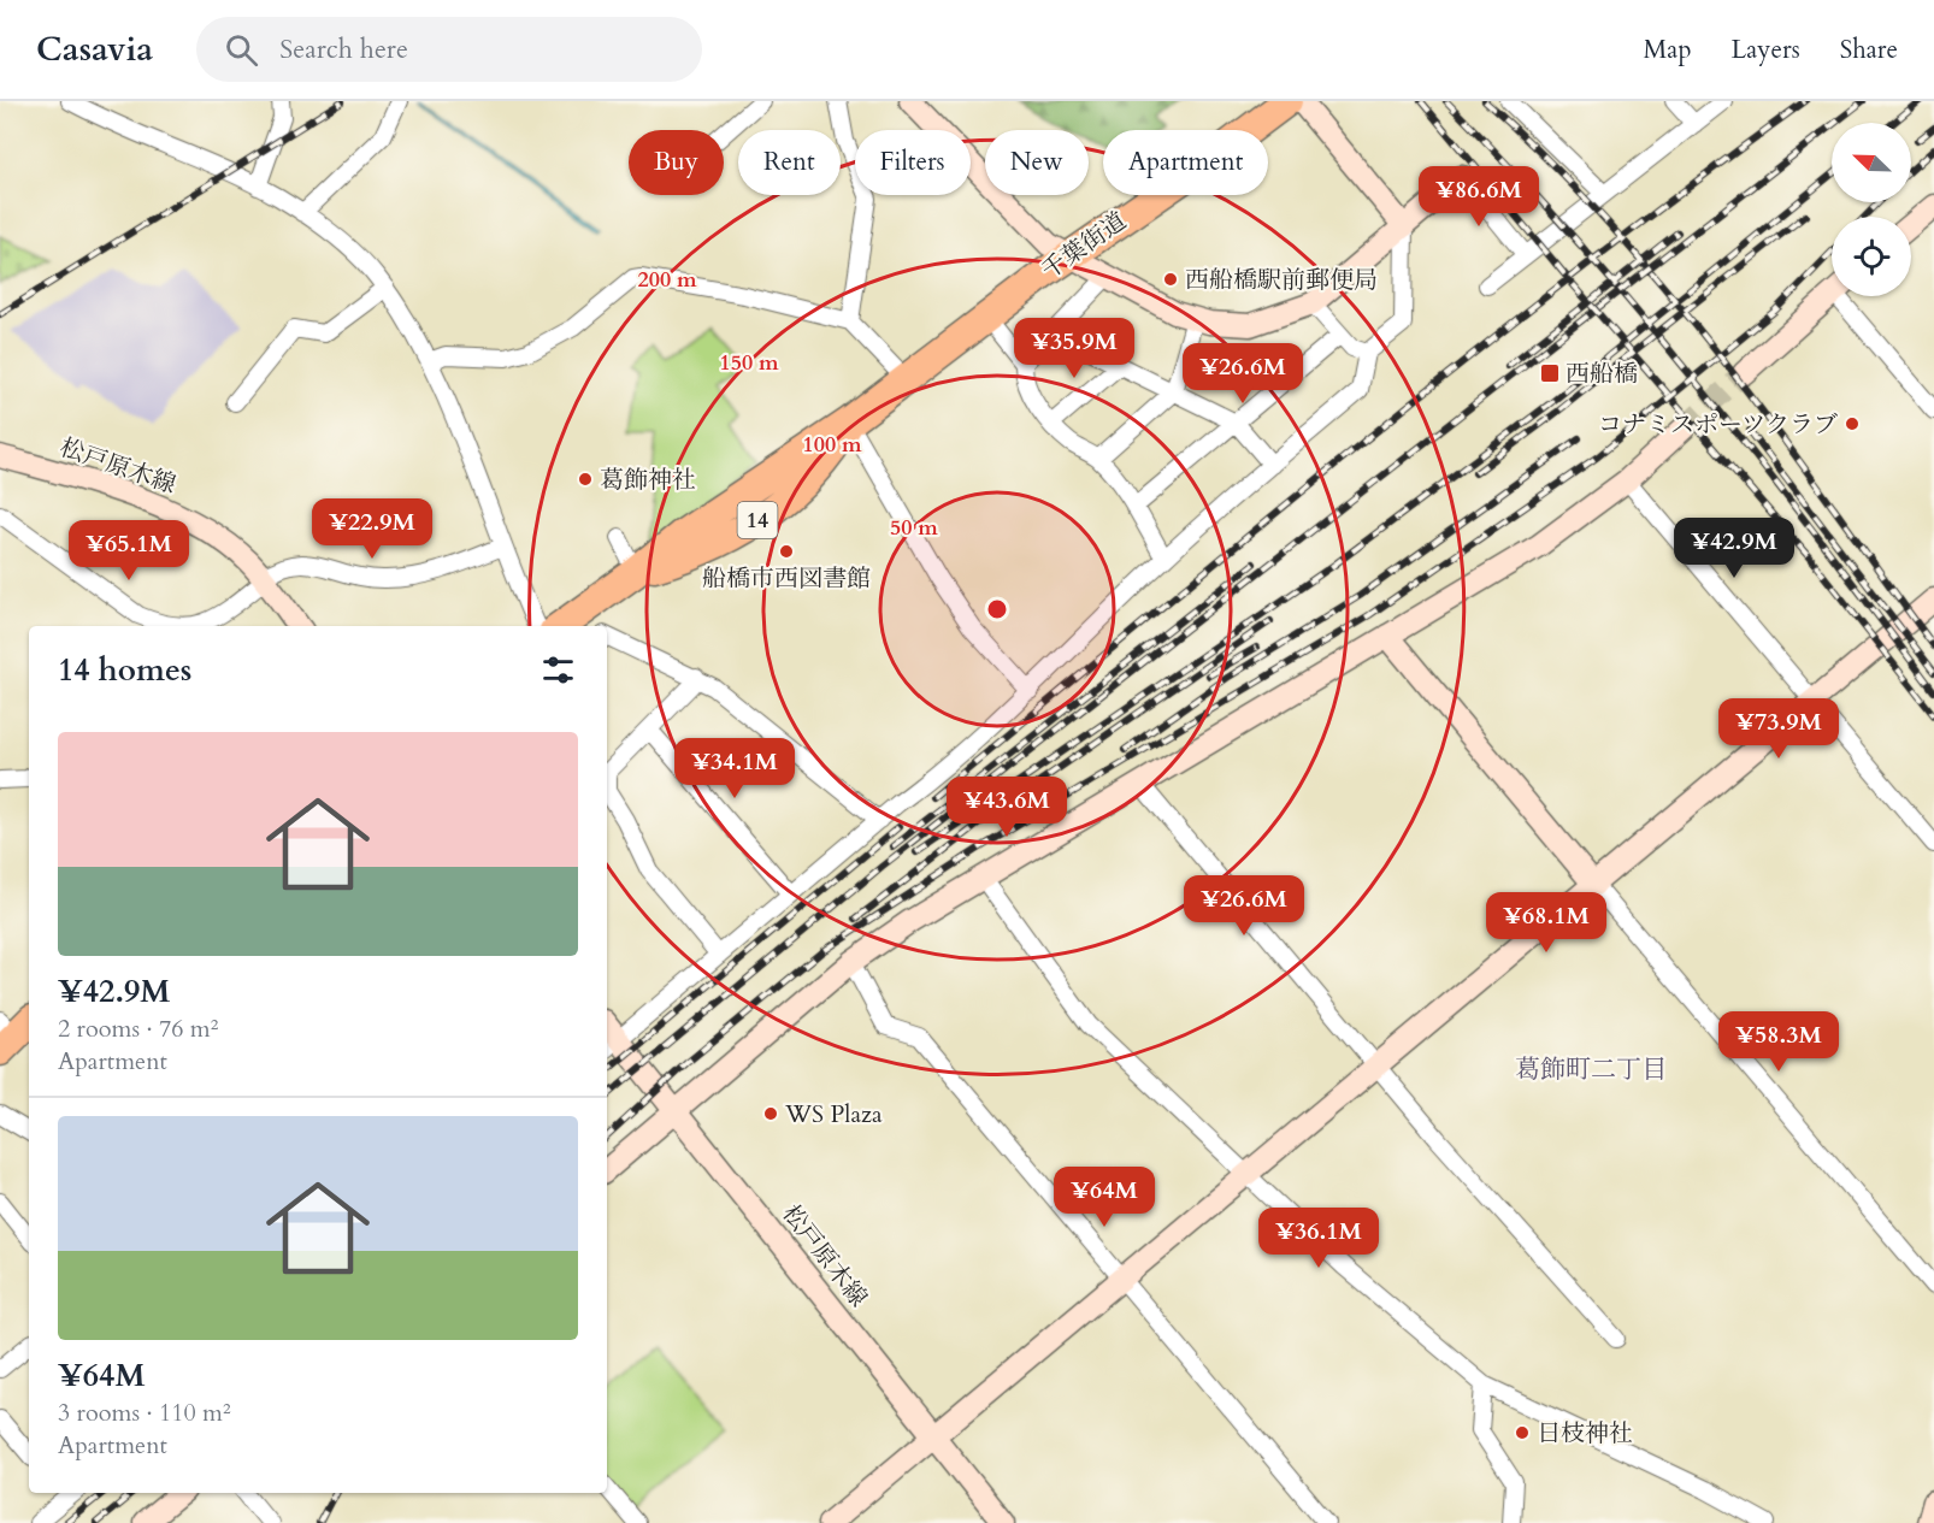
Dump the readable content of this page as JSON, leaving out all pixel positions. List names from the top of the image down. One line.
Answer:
{"streets":{"highway":["千葉街道","14"],"street":["松戸原木線"]},"districts":["葛飾町二丁目"],"places":{"other":["西船橋駅前郵便局","コナミスポーツクラブ","葛飾神社","船橋市西図書館","WS Plaza","日枝神社"],"transit":["西船橋"]},"north":"top left","page":{"header":"Casavia","search":"Search here","nav":["Map","Layers","Share"],"chip":["Buy","Rent","Filters","New","Apartment"],"price":["¥86.6M","¥35.9M","¥26.6M","¥22.9M","¥42.9M","¥65.1M","¥73.9M","¥34.1M","¥43.6M","¥26.6M","¥68.1M","¥58.3M","¥64M","¥36.1M"],"heading":"14 homes","list":[{"name":"¥42.9M","note":"2 rooms · 76 m² · Apartment"},{"name":"¥64M","note":"3 rooms · 110 m² · Apartment"}]},"rings":["200 m","150 m","100 m","50 m"]}
